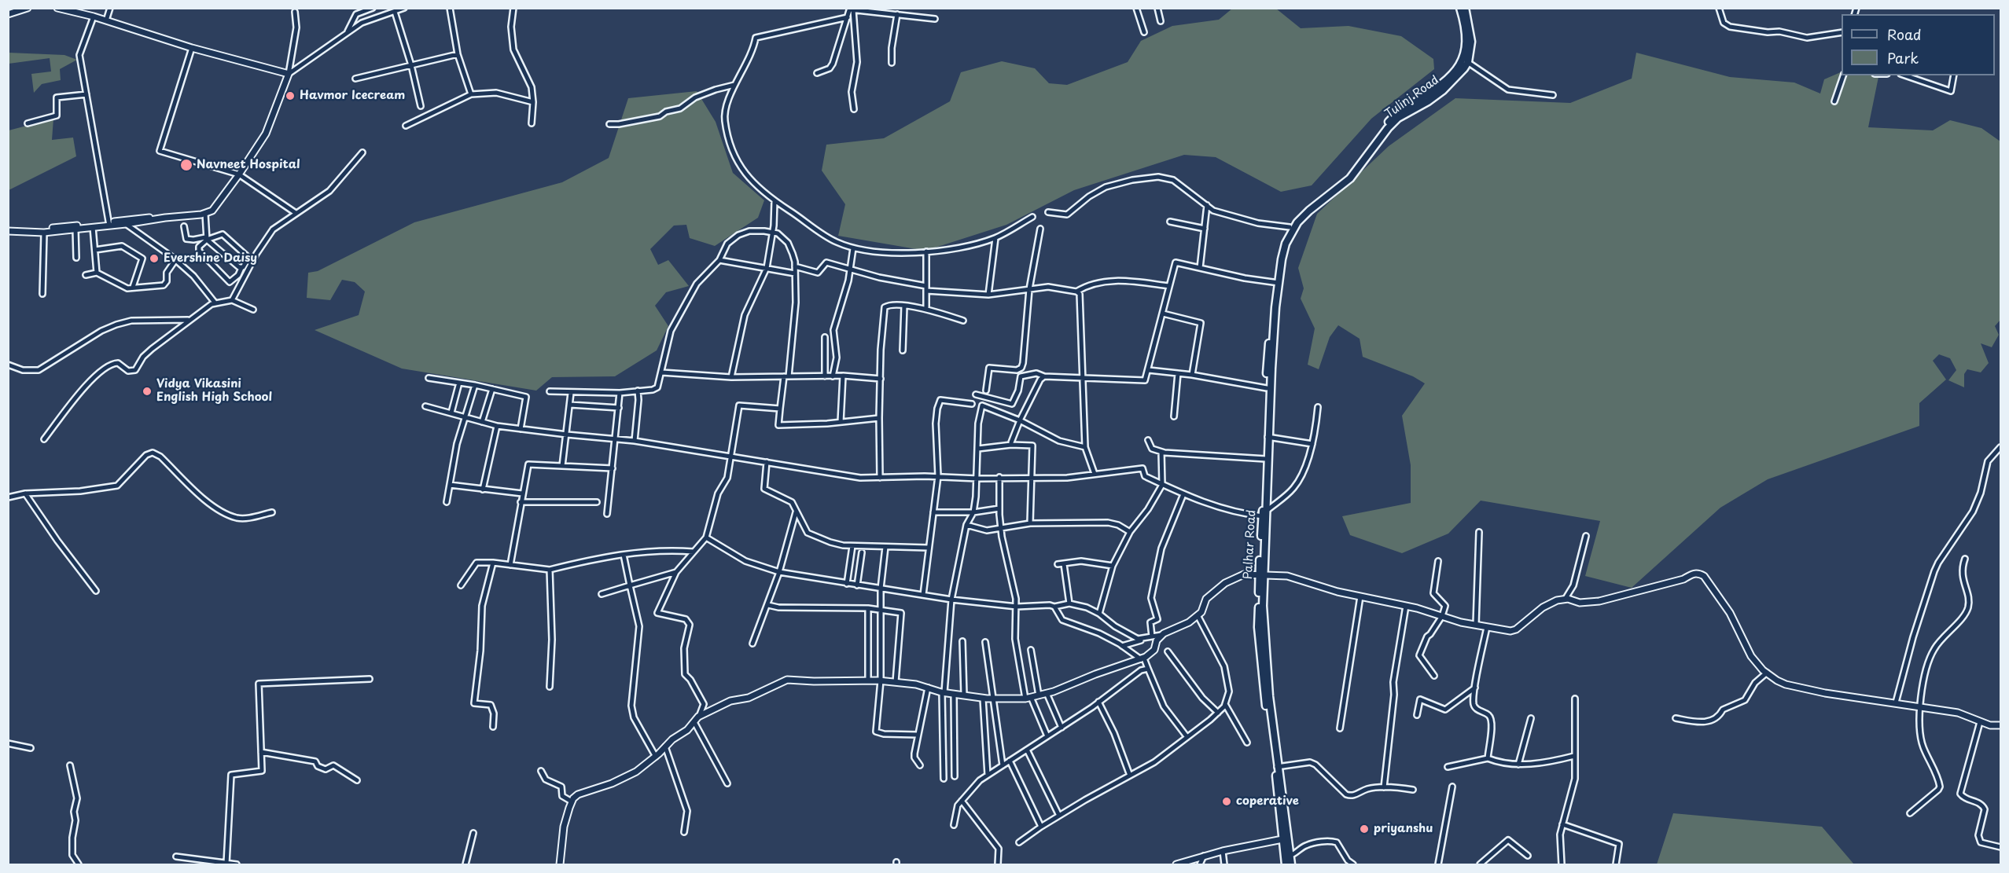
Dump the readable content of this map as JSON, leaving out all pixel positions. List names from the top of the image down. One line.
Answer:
{"streets":{"main road":["Tulinj Road","Palhar Road"]},"crossings":[["Tulinj Road","Palhar Road"]],"places":["Havmor Icecream","Navneet Hospital","Evershine Daisy","Vidya Vikasini English High School","coperative","priyanshu"],"legend":["Road","Park"]}
